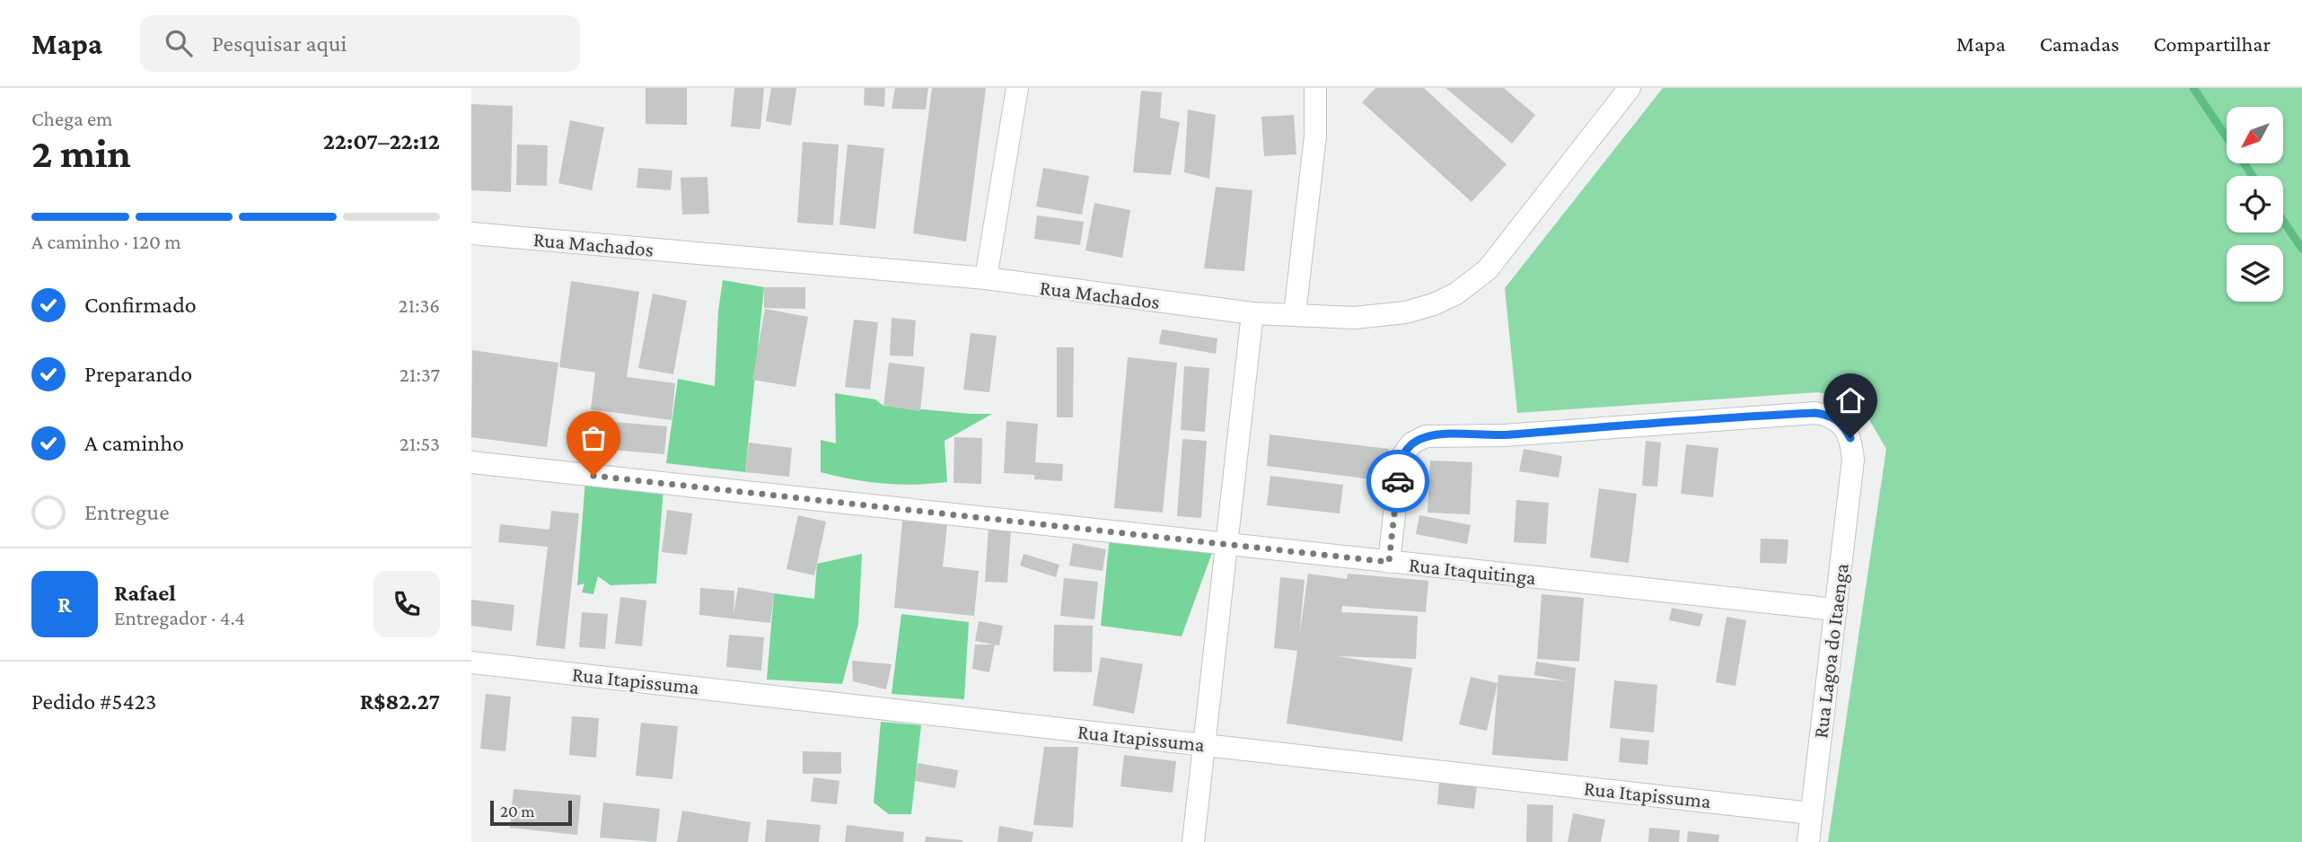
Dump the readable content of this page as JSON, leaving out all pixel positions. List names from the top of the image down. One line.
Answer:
{"streets":{"street":["Rua Machados","Rua Itaquitinga","Rua Lagoa do Itaenga","Rua Itapissuma"]},"crossings":[["Rua Itaquitinga","Rua Lagoa do Itaenga"],["Rua Lagoa do Itaenga","Rua Itapissuma"]],"scale_bar":"20 m","north":"bottom left","page":{"header":"Mapa","search":"Pesquisar aqui","nav":["Mapa","Camadas","Compartilhar"],"heading":["2 min","Chega em","22:07–22:12"],"panel":["Rafael","Entregador · 4.4","Pedido #5423","R$82.27"],"bar":"A caminho · 120 m","list":[["Confirmado","21:36"],["Preparando","21:37"],["A caminho","21:53"],"Entregue"],"round":"R","scale":"20 m"}}
